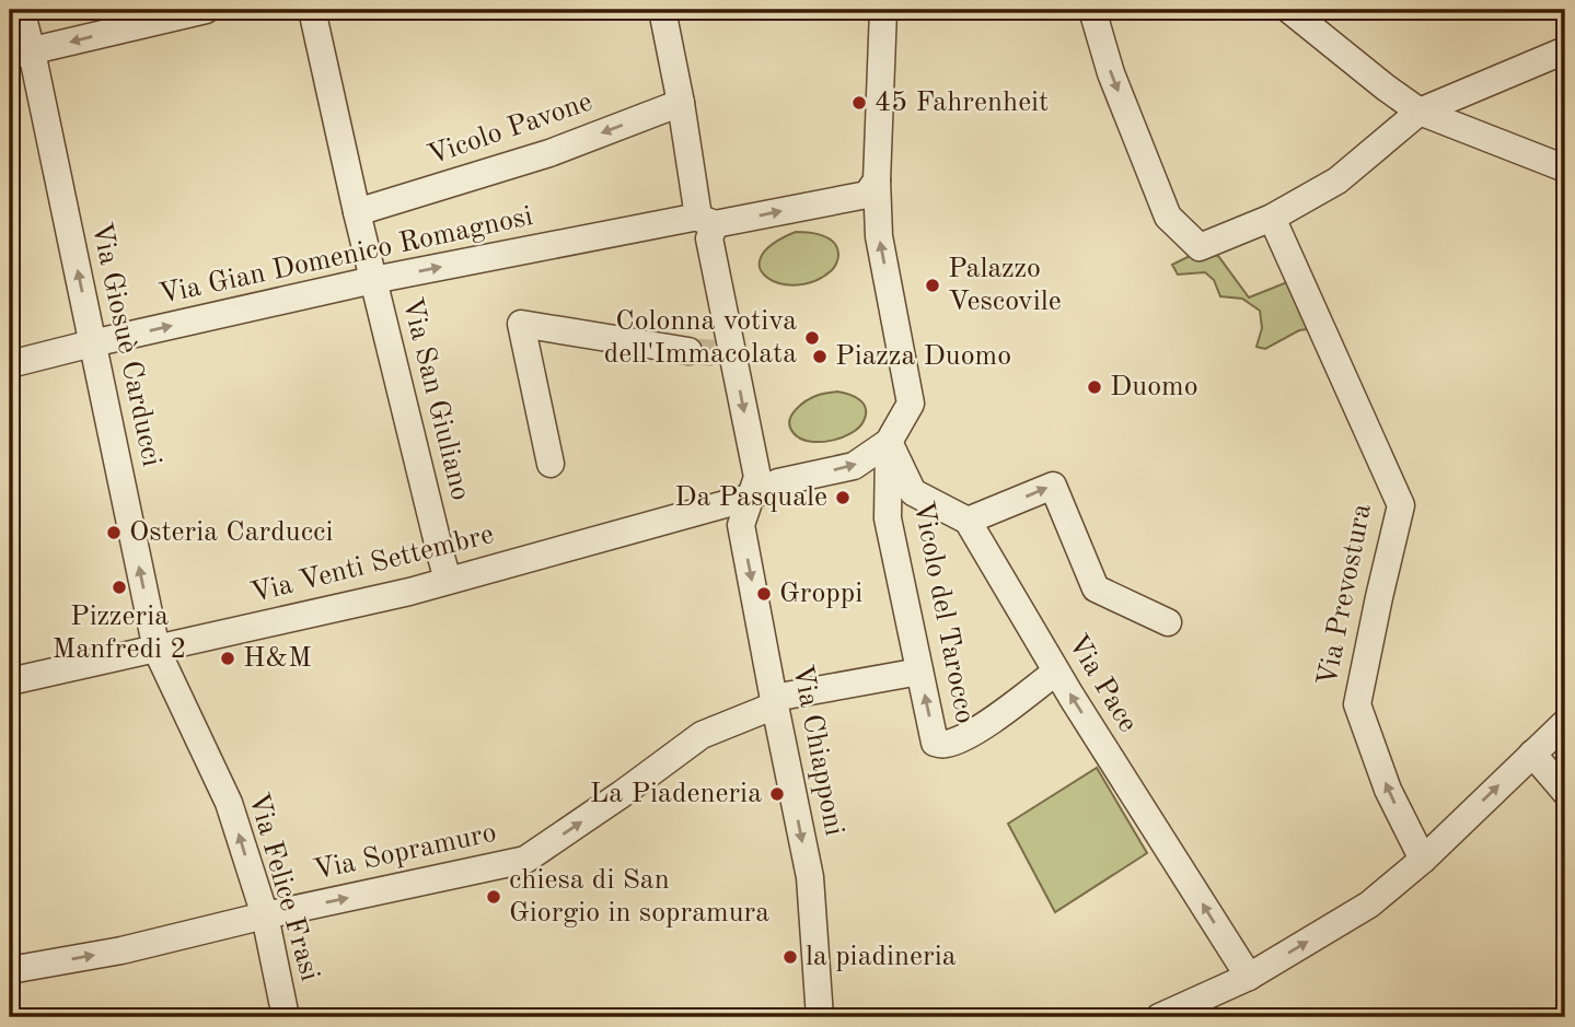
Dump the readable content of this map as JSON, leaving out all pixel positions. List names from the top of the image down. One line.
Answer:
{"streets":{"street":["Vicolo Pavone","Via Gian Domenico Romagnosi","Via Giosuè Carducci","Via San Giuliano","Via Venti Settembre","Via Prevostura","Vicolo del Tarocco","Via Pace","Via Chiapponi","Via Sopramuro","Via Felice Frasi"]},"crossings":[["Vicolo Pavone","Via San Giuliano"],["Via Gian Domenico Romagnosi","Via Giosuè Carducci"],["Via Gian Domenico Romagnosi","Via San Giuliano"],["Via Giosuè Carducci","Via Venti Settembre"],["Via Giosuè Carducci","Via Felice Frasi"],["Via San Giuliano","Via Venti Settembre"],["Via Venti Settembre","Via Chiapponi"],["Via Venti Settembre","Via Felice Frasi"],["Vicolo del Tarocco","Via Pace"],["Vicolo del Tarocco","Via Sopramuro"],["Via Chiapponi","Via Sopramuro"],["Via Sopramuro","Via Felice Frasi"]],"one_way":["Vicolo Pavone","Via Gian Domenico Romagnosi","Via Giosuè Carducci","Via Prevostura","Via Pace","Via Chiapponi","Via Sopramuro","Via Felice Frasi"],"places":["45 Fahrenheit","Palazzo Vescovile","Colonna votiva dell'Immacolata","Piazza Duomo","Duomo","Da Pasquale","Osteria Carducci","Pizzeria Manfredi 2","Groppi","H&M","La Piadeneria","chiesa di San Giorgio in sopramura","la piadineria"]}
